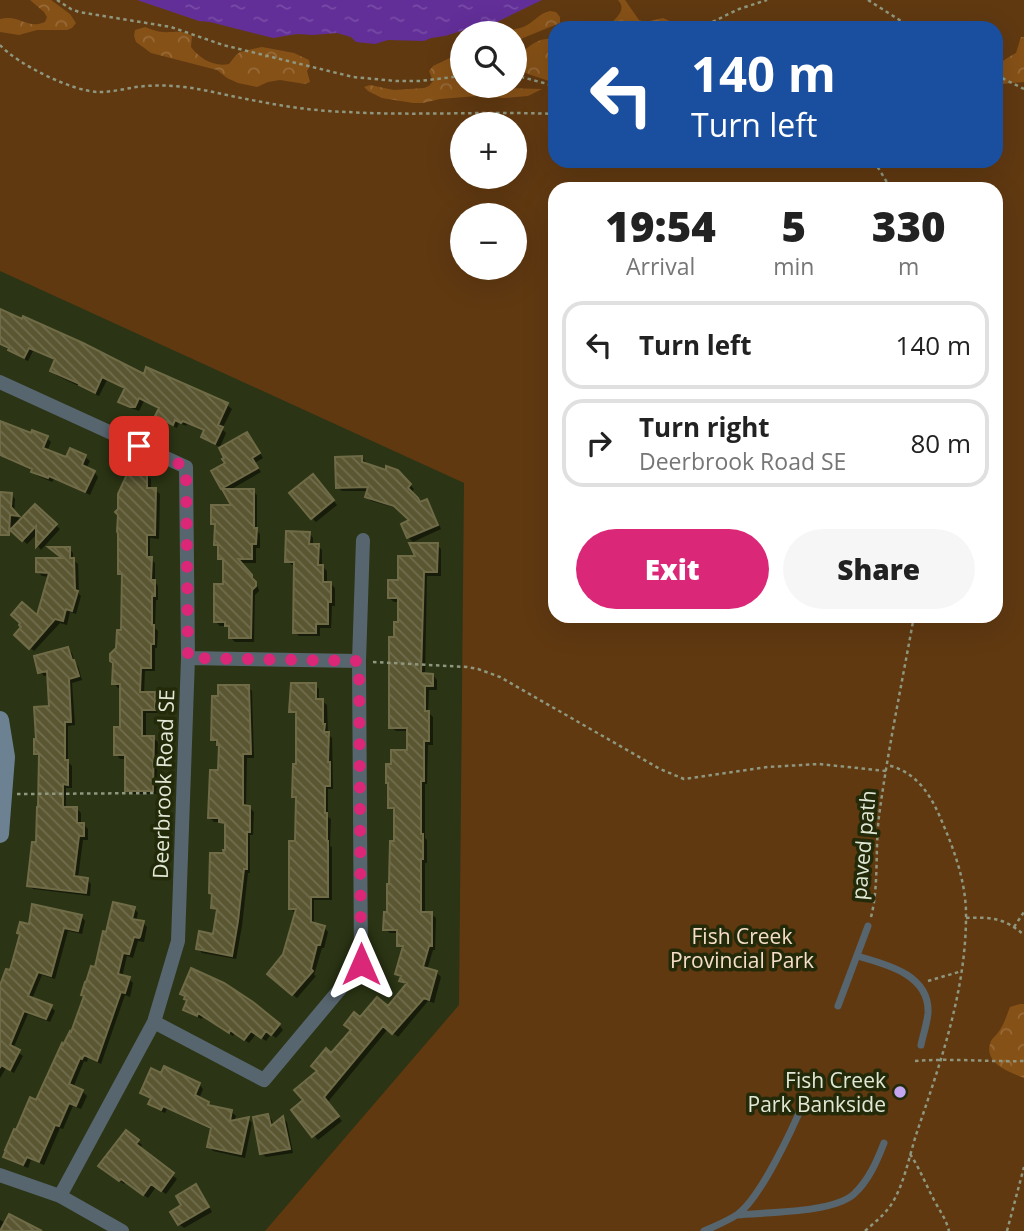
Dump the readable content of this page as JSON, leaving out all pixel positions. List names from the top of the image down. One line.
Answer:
{"streets":{"street":["Deerbrook Road SE"],"path":["paved path"]},"parks":["Fish Creek Provincial Park"],"places":["Fish Creek Park Bankside"],"page":{"map_buttons":["+","−"],"turn":["140 m","Turn left"],"eta":["19:54","Arrival","5","min","330","m"],"list":[{"name":"Turn left","value":"140 m"},{"name":"Turn right","note":"Deerbrook Road SE","value":"80 m"}],"buttons":["Exit","Share"]}}
